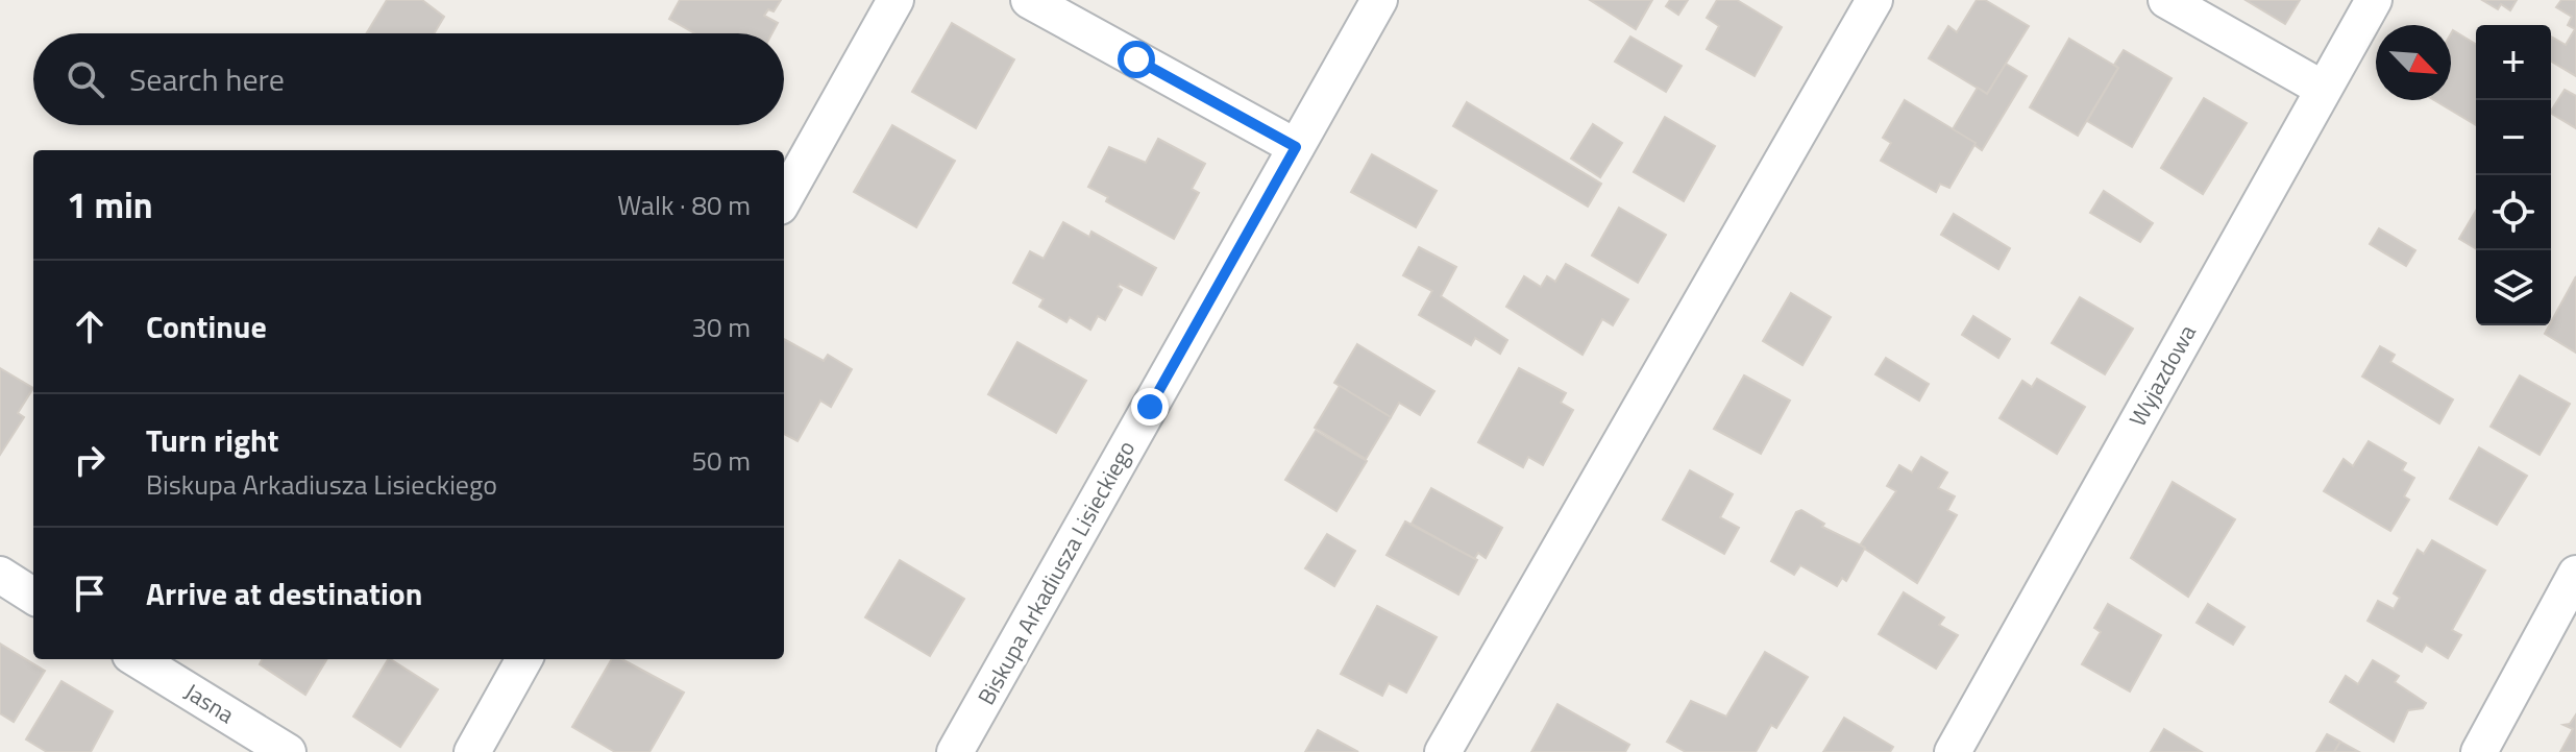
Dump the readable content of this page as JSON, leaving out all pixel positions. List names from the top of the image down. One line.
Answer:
{"streets":{"street":["Wyjazdowa","Biskupa Arkadiusza Lisieckiego","Jasna"]},"north":"bottom right","page":{"map_buttons":["+","−"],"search":"Search here","heading":["1 min","Walk · 80 m"],"list":[["Continue","30 m"],["Turn right","Biskupa Arkadiusza Lisieckiego","50 m"],"Arrive at destination"]}}
